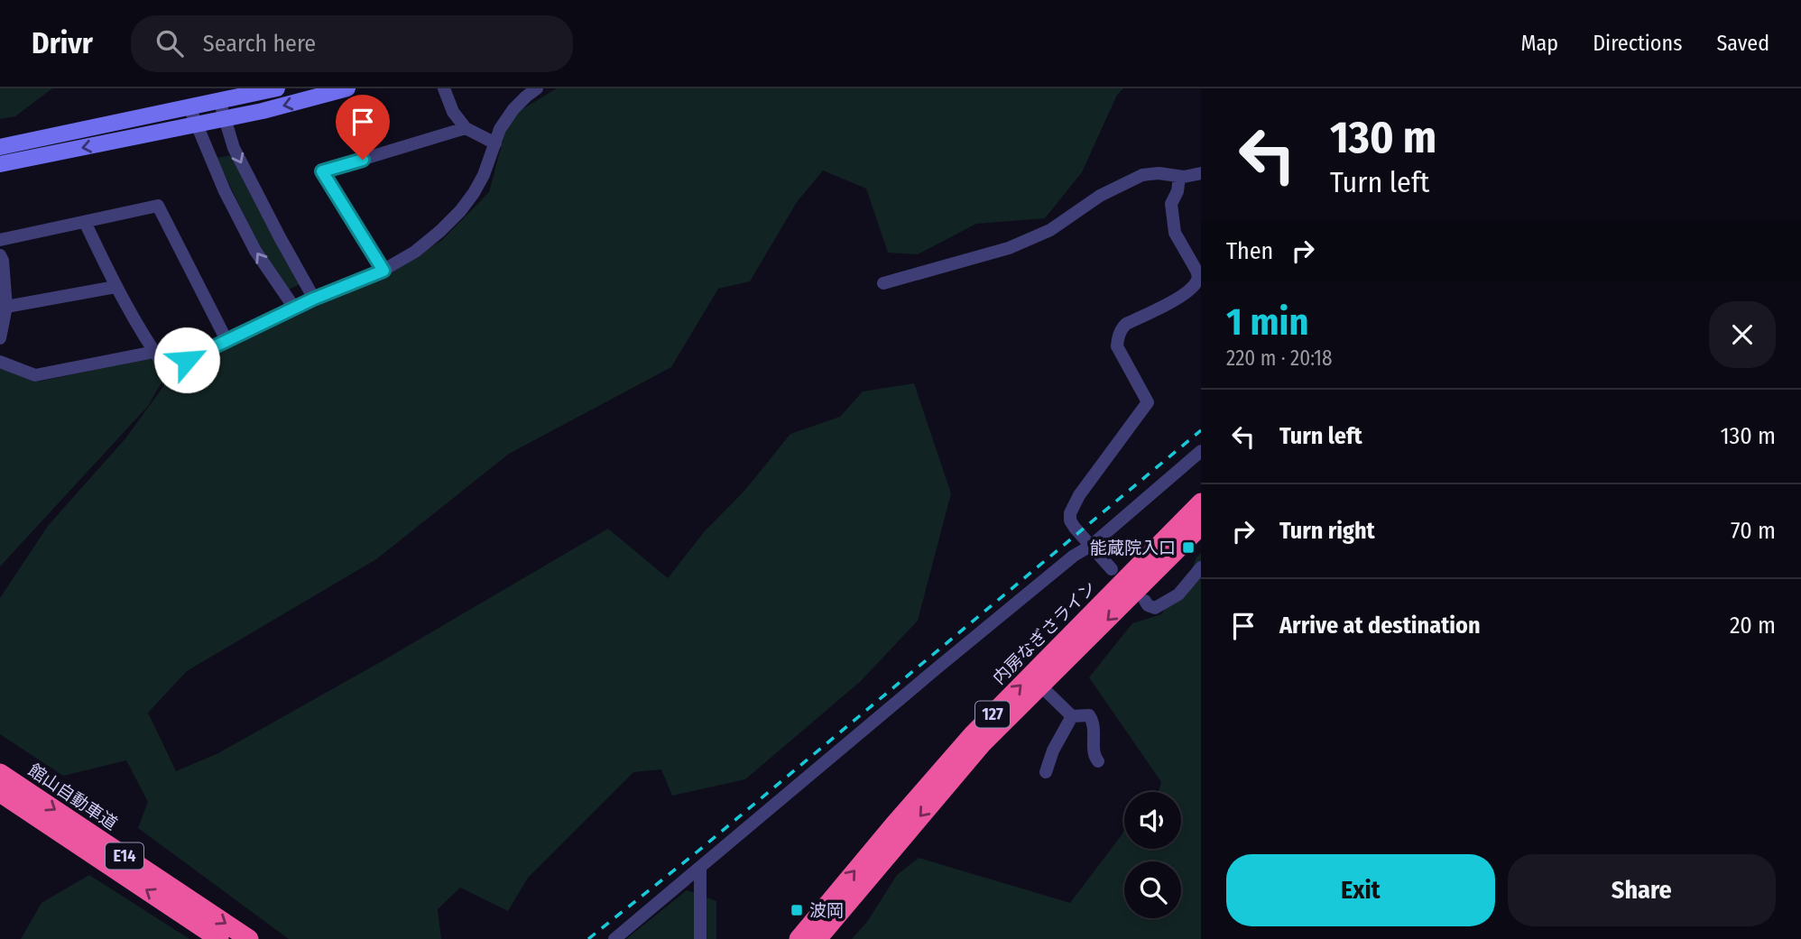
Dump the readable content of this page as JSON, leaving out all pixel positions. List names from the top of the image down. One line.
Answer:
{"streets":{"highway":["内房なぎさライン","127","館山自動車道","E14"]},"places":{"transit":["能蔵院入口","波岡"]},"page":{"header":"Drivr","search":"Search here","nav":["Map","Directions","Saved"],"turn":["130 m","Turn left"],"then":"Then","heading":["1 min","220 m · 20:18"],"list":[{"name":"Turn left","value":"130 m"},{"name":"Turn right","value":"70 m"},{"name":"Arrive at destination","value":"20 m"}],"buttons":["Exit","Share"]}}
